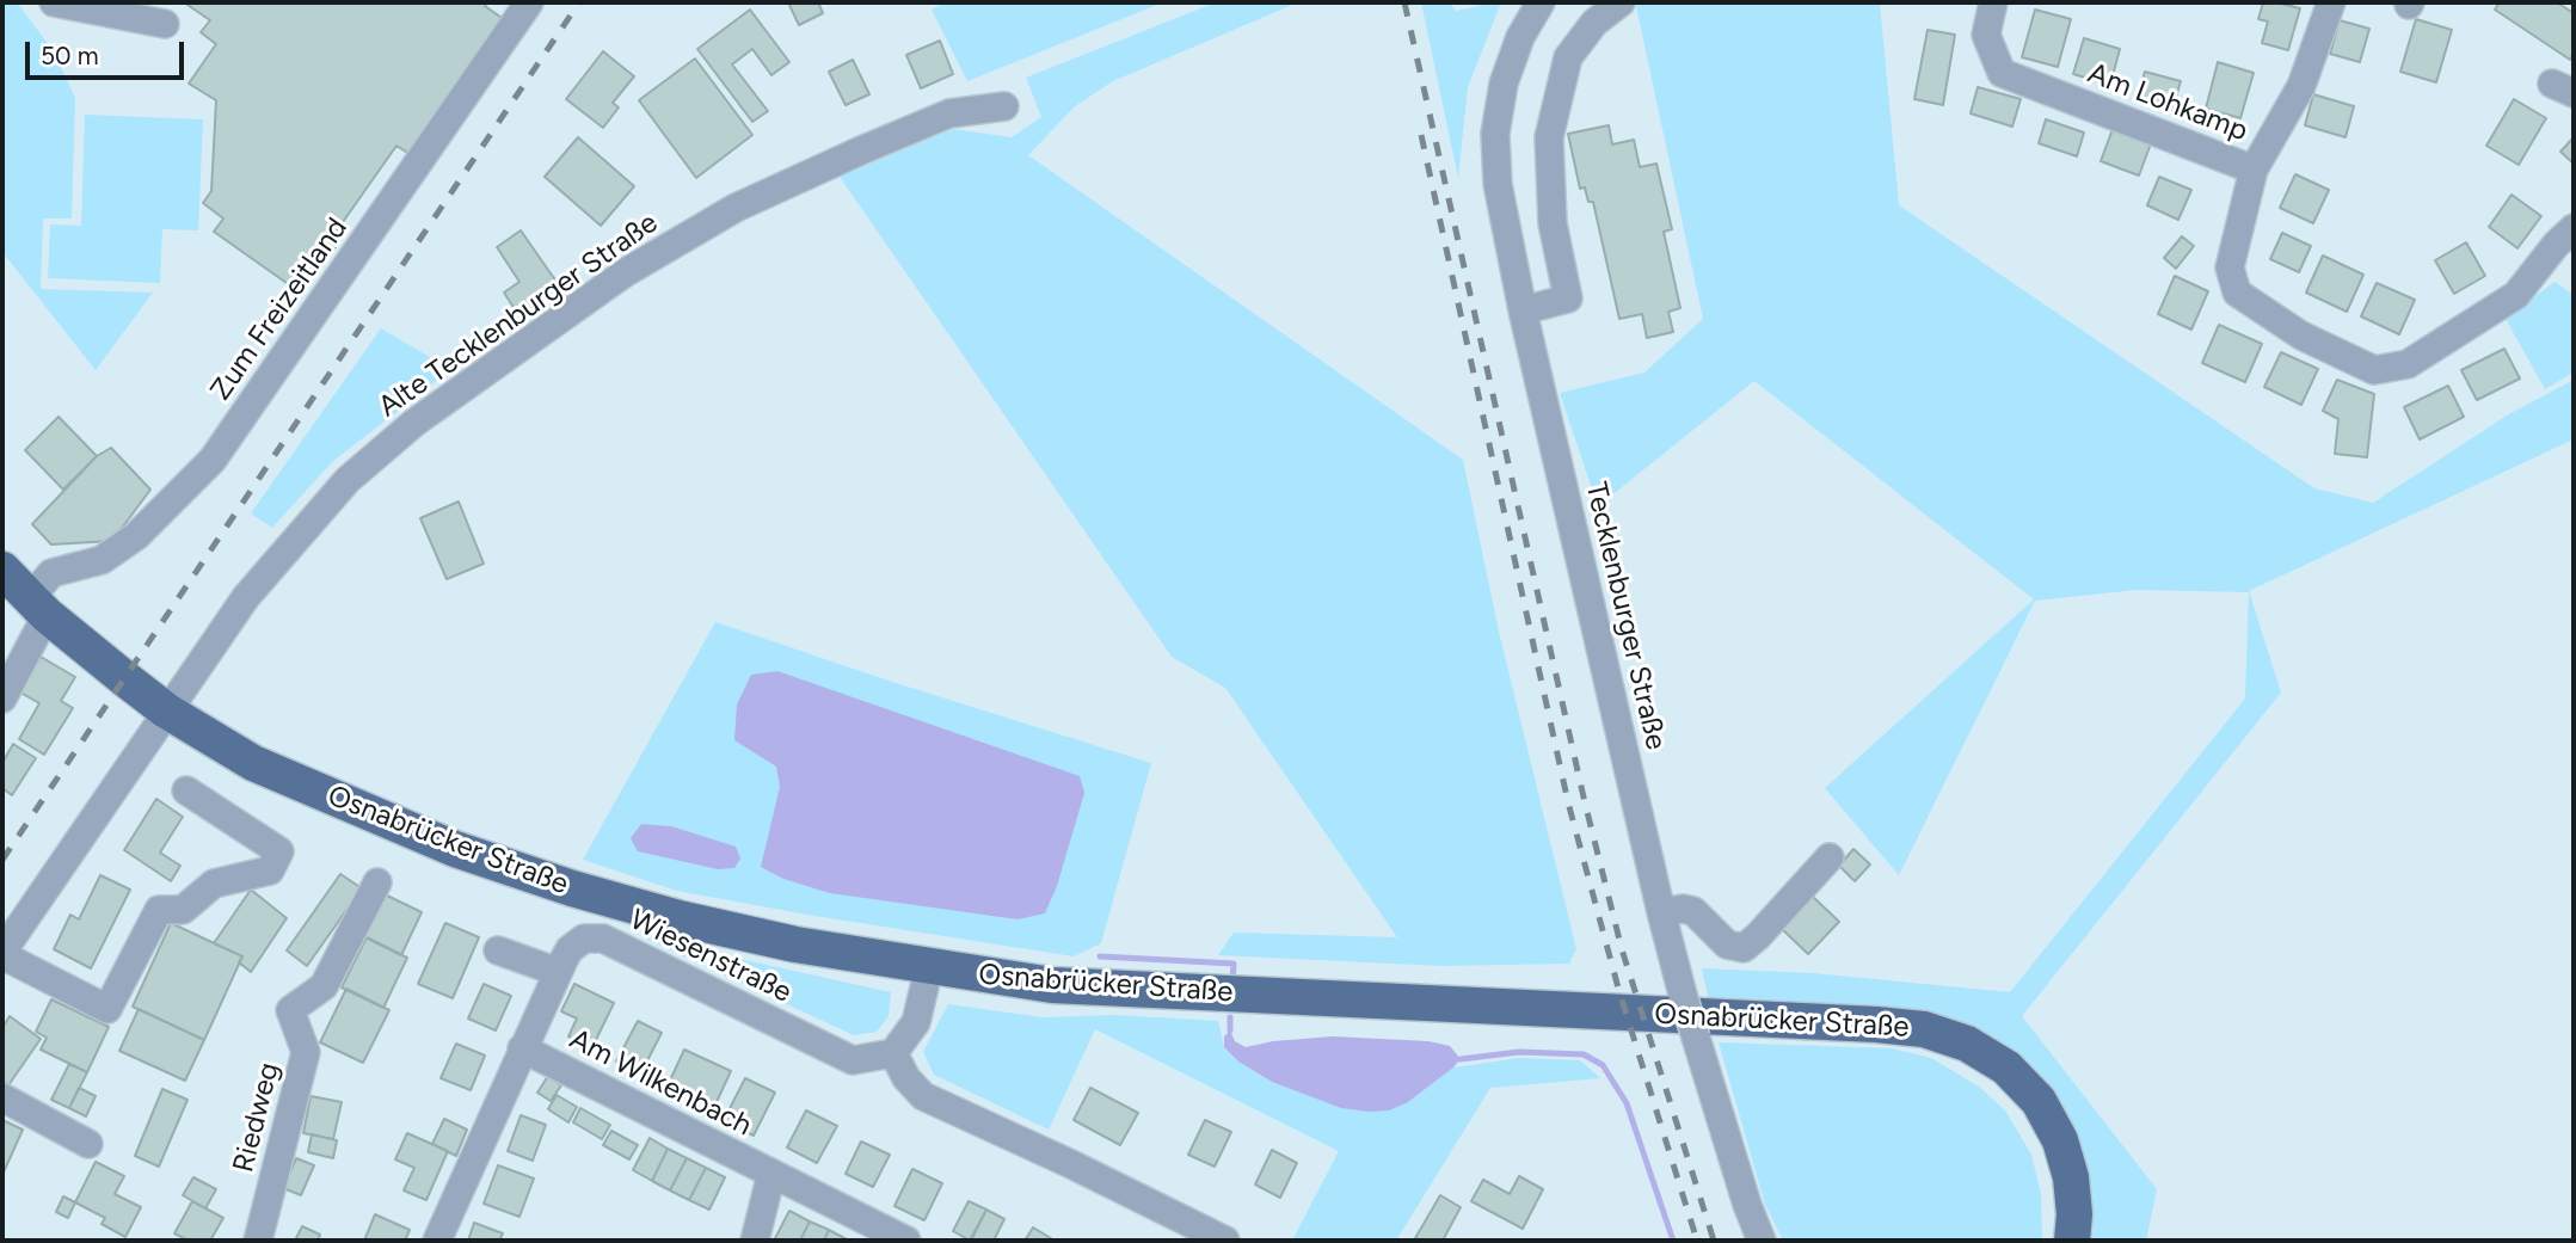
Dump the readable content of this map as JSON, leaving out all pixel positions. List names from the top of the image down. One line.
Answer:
{"streets":{"main road":["Osnabrücker Straße"],"street":["Am Lohkamp","Zum Freizeitland","Alte Tecklenburger Straße","Tecklenburger Straße","Wiesenstraße","Am Wilkenbach","Riedweg"]},"crossings":[["Zum Freizeitland","Osnabrücker Straße"],["Alte Tecklenburger Straße","Osnabrücker Straße"],["Wiesenstraße","Am Wilkenbach"]],"scale_bar":"50 m"}
